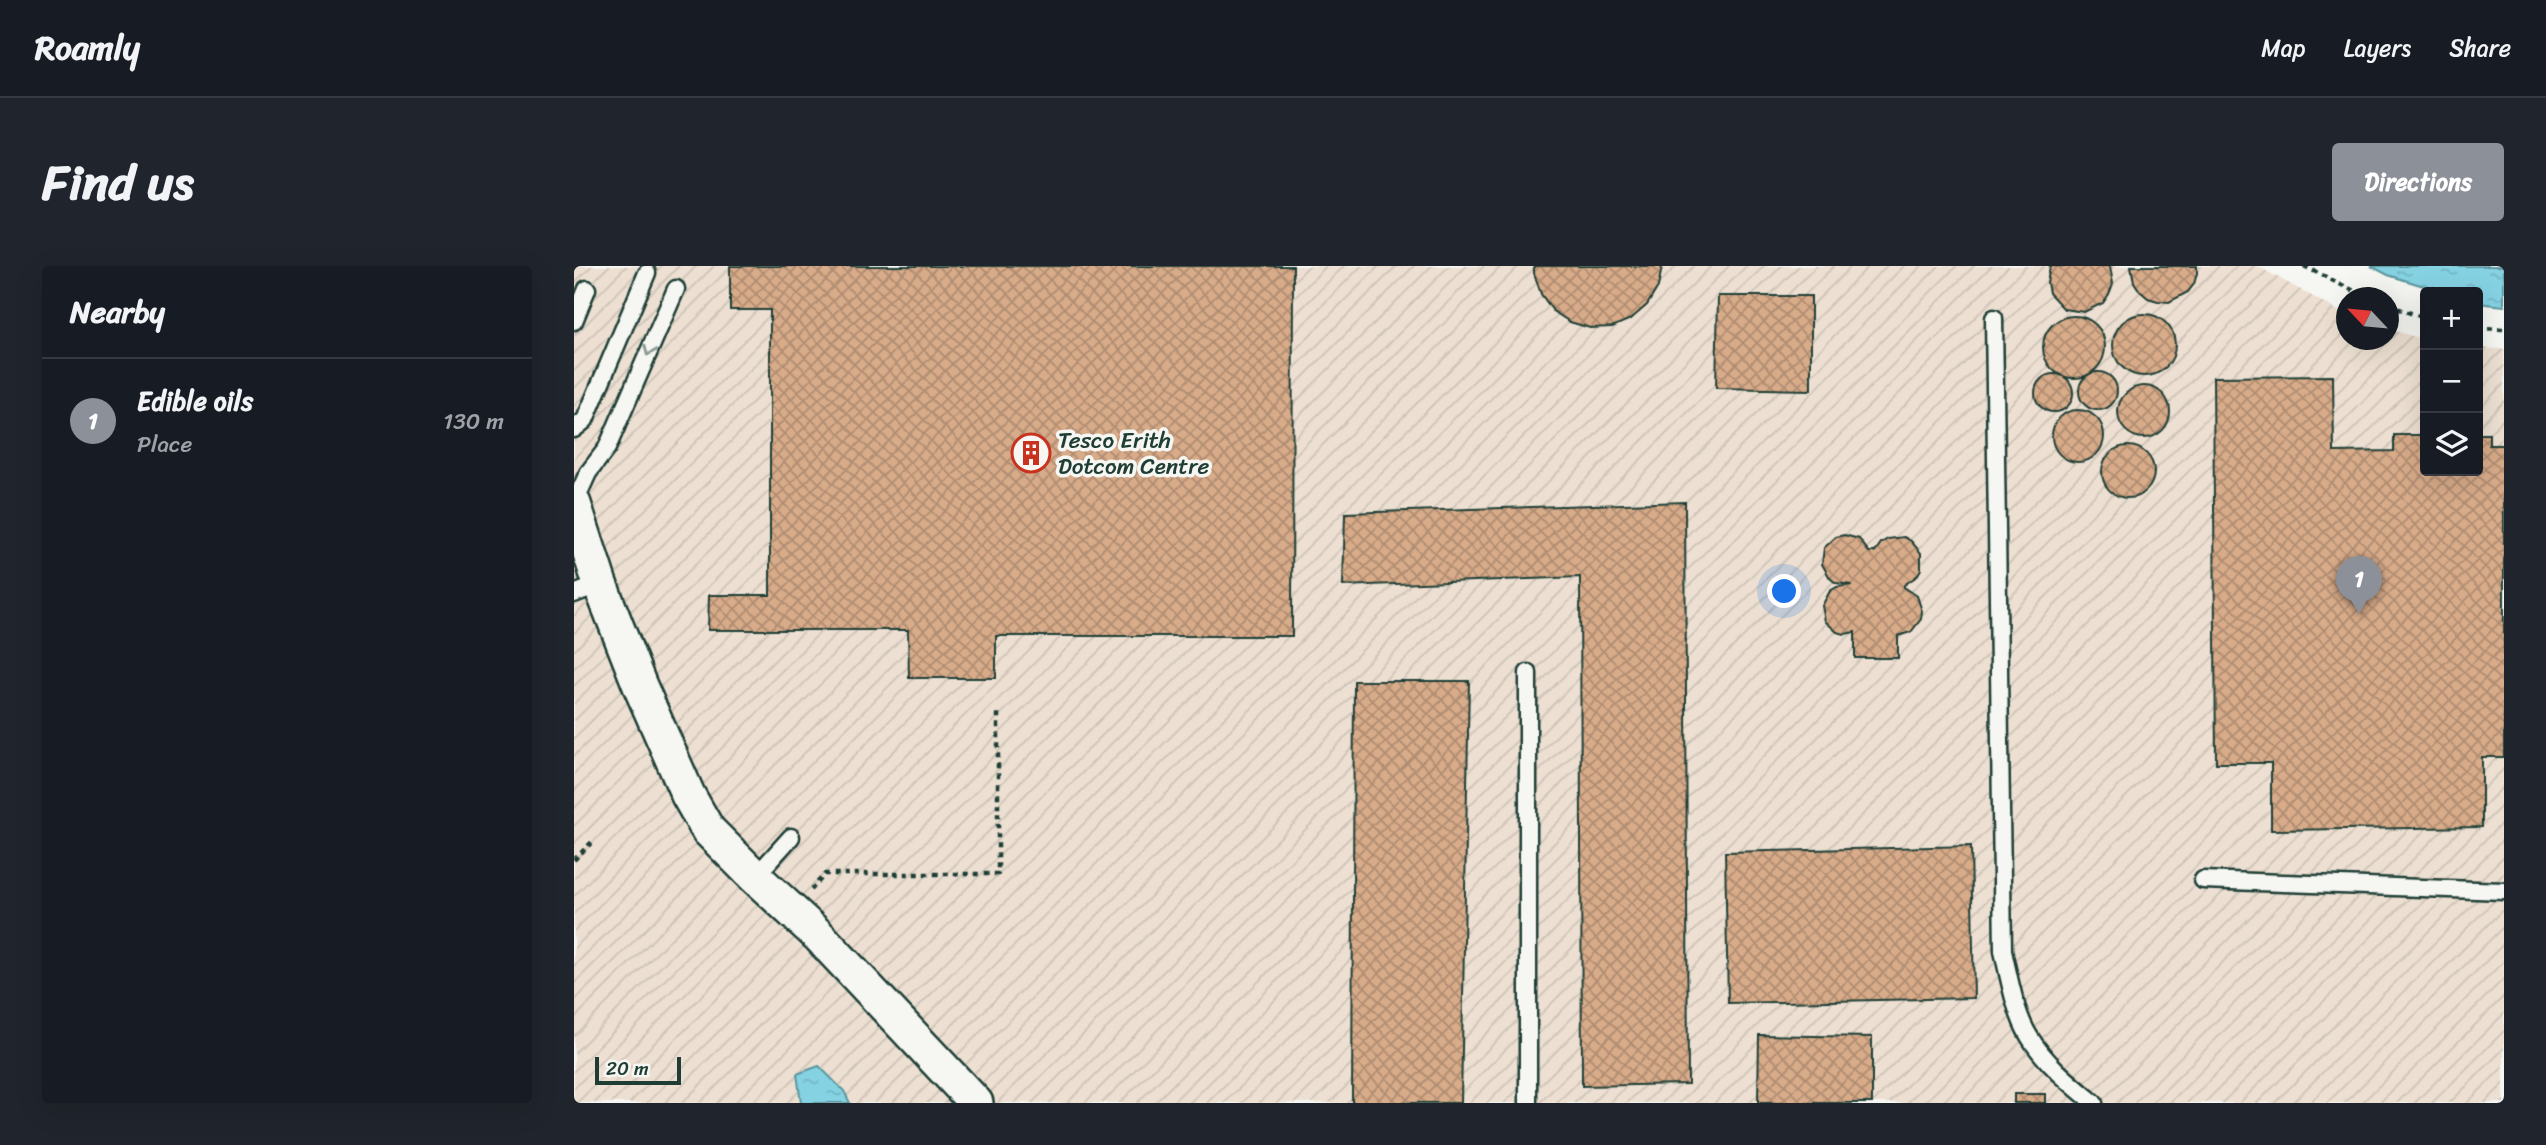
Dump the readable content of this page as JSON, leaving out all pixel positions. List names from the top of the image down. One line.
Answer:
{"places":{"building":["Tesco Erith Dotcom Centre"]},"scale_bar":"20 m","north":"top left","page":{"header":"Roamly","nav":["Map","Layers","Share"],"title":"Find us","buttons":"Directions","heading":"Nearby","map_buttons":["+","−"],"list":[{"mark":"1","name":"Edible oils","note":"Place","value":"130 m"}],"pins":"1","scale":"20 m"}}
